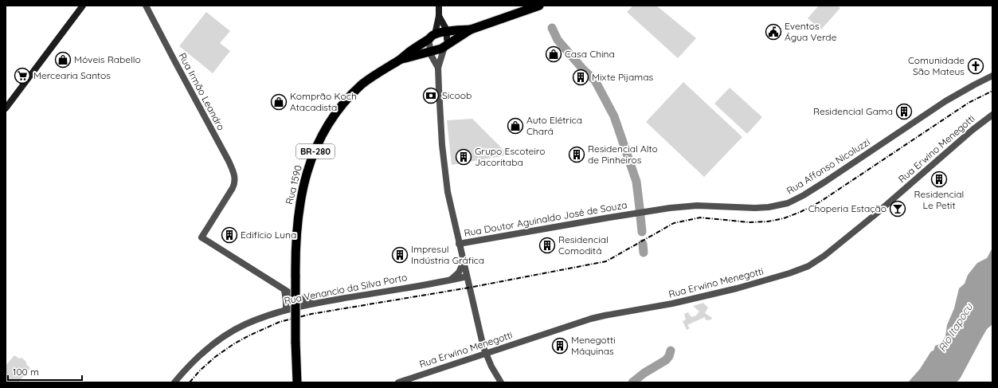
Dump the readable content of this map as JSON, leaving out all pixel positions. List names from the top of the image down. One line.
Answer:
{"streets":{"highway":["BR-280","Rua 1590"],"street":["Rua Irmão Leandro","Rua Erwino Menegotti","Rua Affonso Nicoluzzi","Rua Doutor Aguinaldo José de Souza","Rua Venancio da Silva Porto"]},"crossings":[["BR-280","Rua 1590"],["Rua Affonso Nicoluzzi","Rua Doutor Aguinaldo José de Souza"]],"water":["Rio Itapocu"],"places":{"public building":["Eventos Água Verde"],"shop":["Casa China","Móveis Rabello","Komprão Koch Atacadista","Auto Elétrica Chará"],"church":["Comunidade São Mateus"],"supermarket":["Mercearia Santos"],"building":["Mixte Pijamas","Residencial Gama","Residencial Alto de Pinheiros","Grupo Escoteiro Jacoritaba","Residencial Le Petit","Edifício Luna","Residencial Comoditá","Impresul Indústria Gráfica","Menegotti Máquinas"],"bank":["Sicoob"],"bar":["Choperia Estação"]},"scale_bar":"100 m"}
